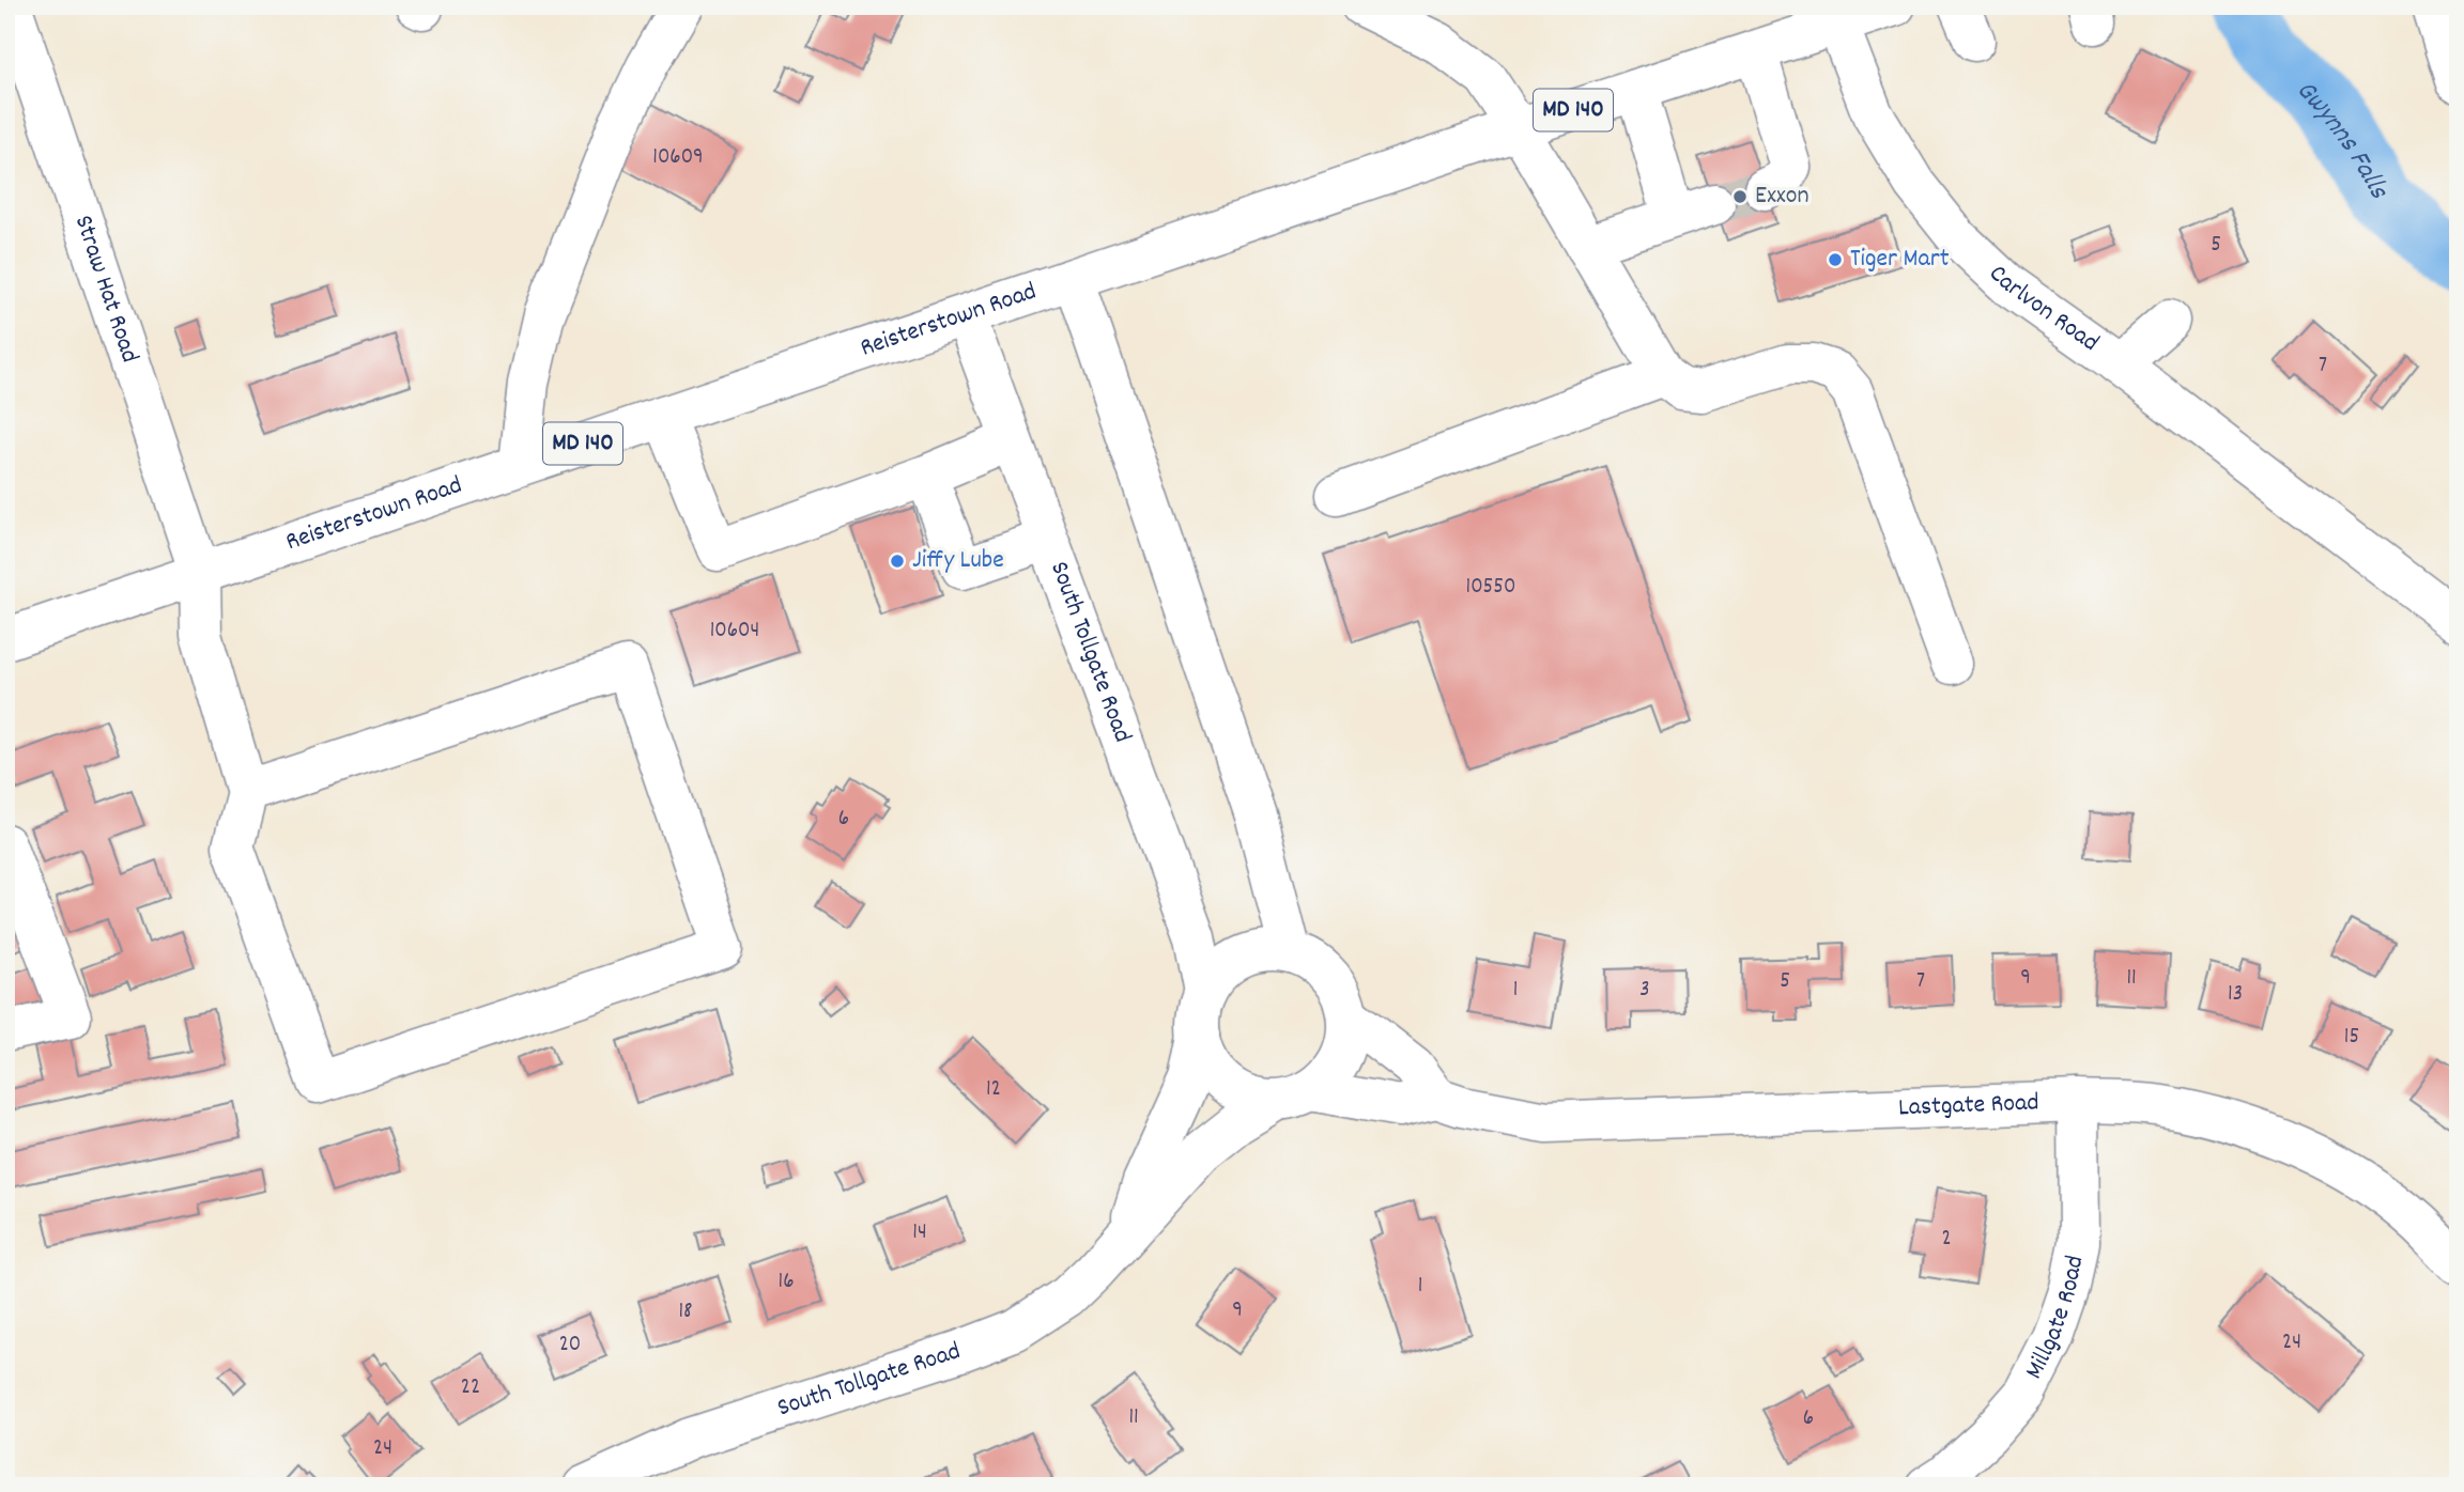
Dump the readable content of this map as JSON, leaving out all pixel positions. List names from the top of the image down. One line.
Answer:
{"streets":{"street":["MD 140","Straw Hat Road","Carlvon Road","Reisterstown Road","South Tollgate Road","Lastgate Road","Millgate Road"]},"crossings":[["Straw Hat Road","Reisterstown Road"],["Carlvon Road","Reisterstown Road"],["Reisterstown Road","South Tollgate Road"],["South Tollgate Road","Lastgate Road"],["Lastgate Road","Millgate Road"]],"water":["Gwynns Falls"],"places":["Exxon","Tiger Mart","Jiffy Lube"],"house_numbers":["10609","5","7","10550","10604","6","9","11","5","7","1","3","13","15","12","14","2","16","1","9","18","24","20","22","11","6","24"]}
